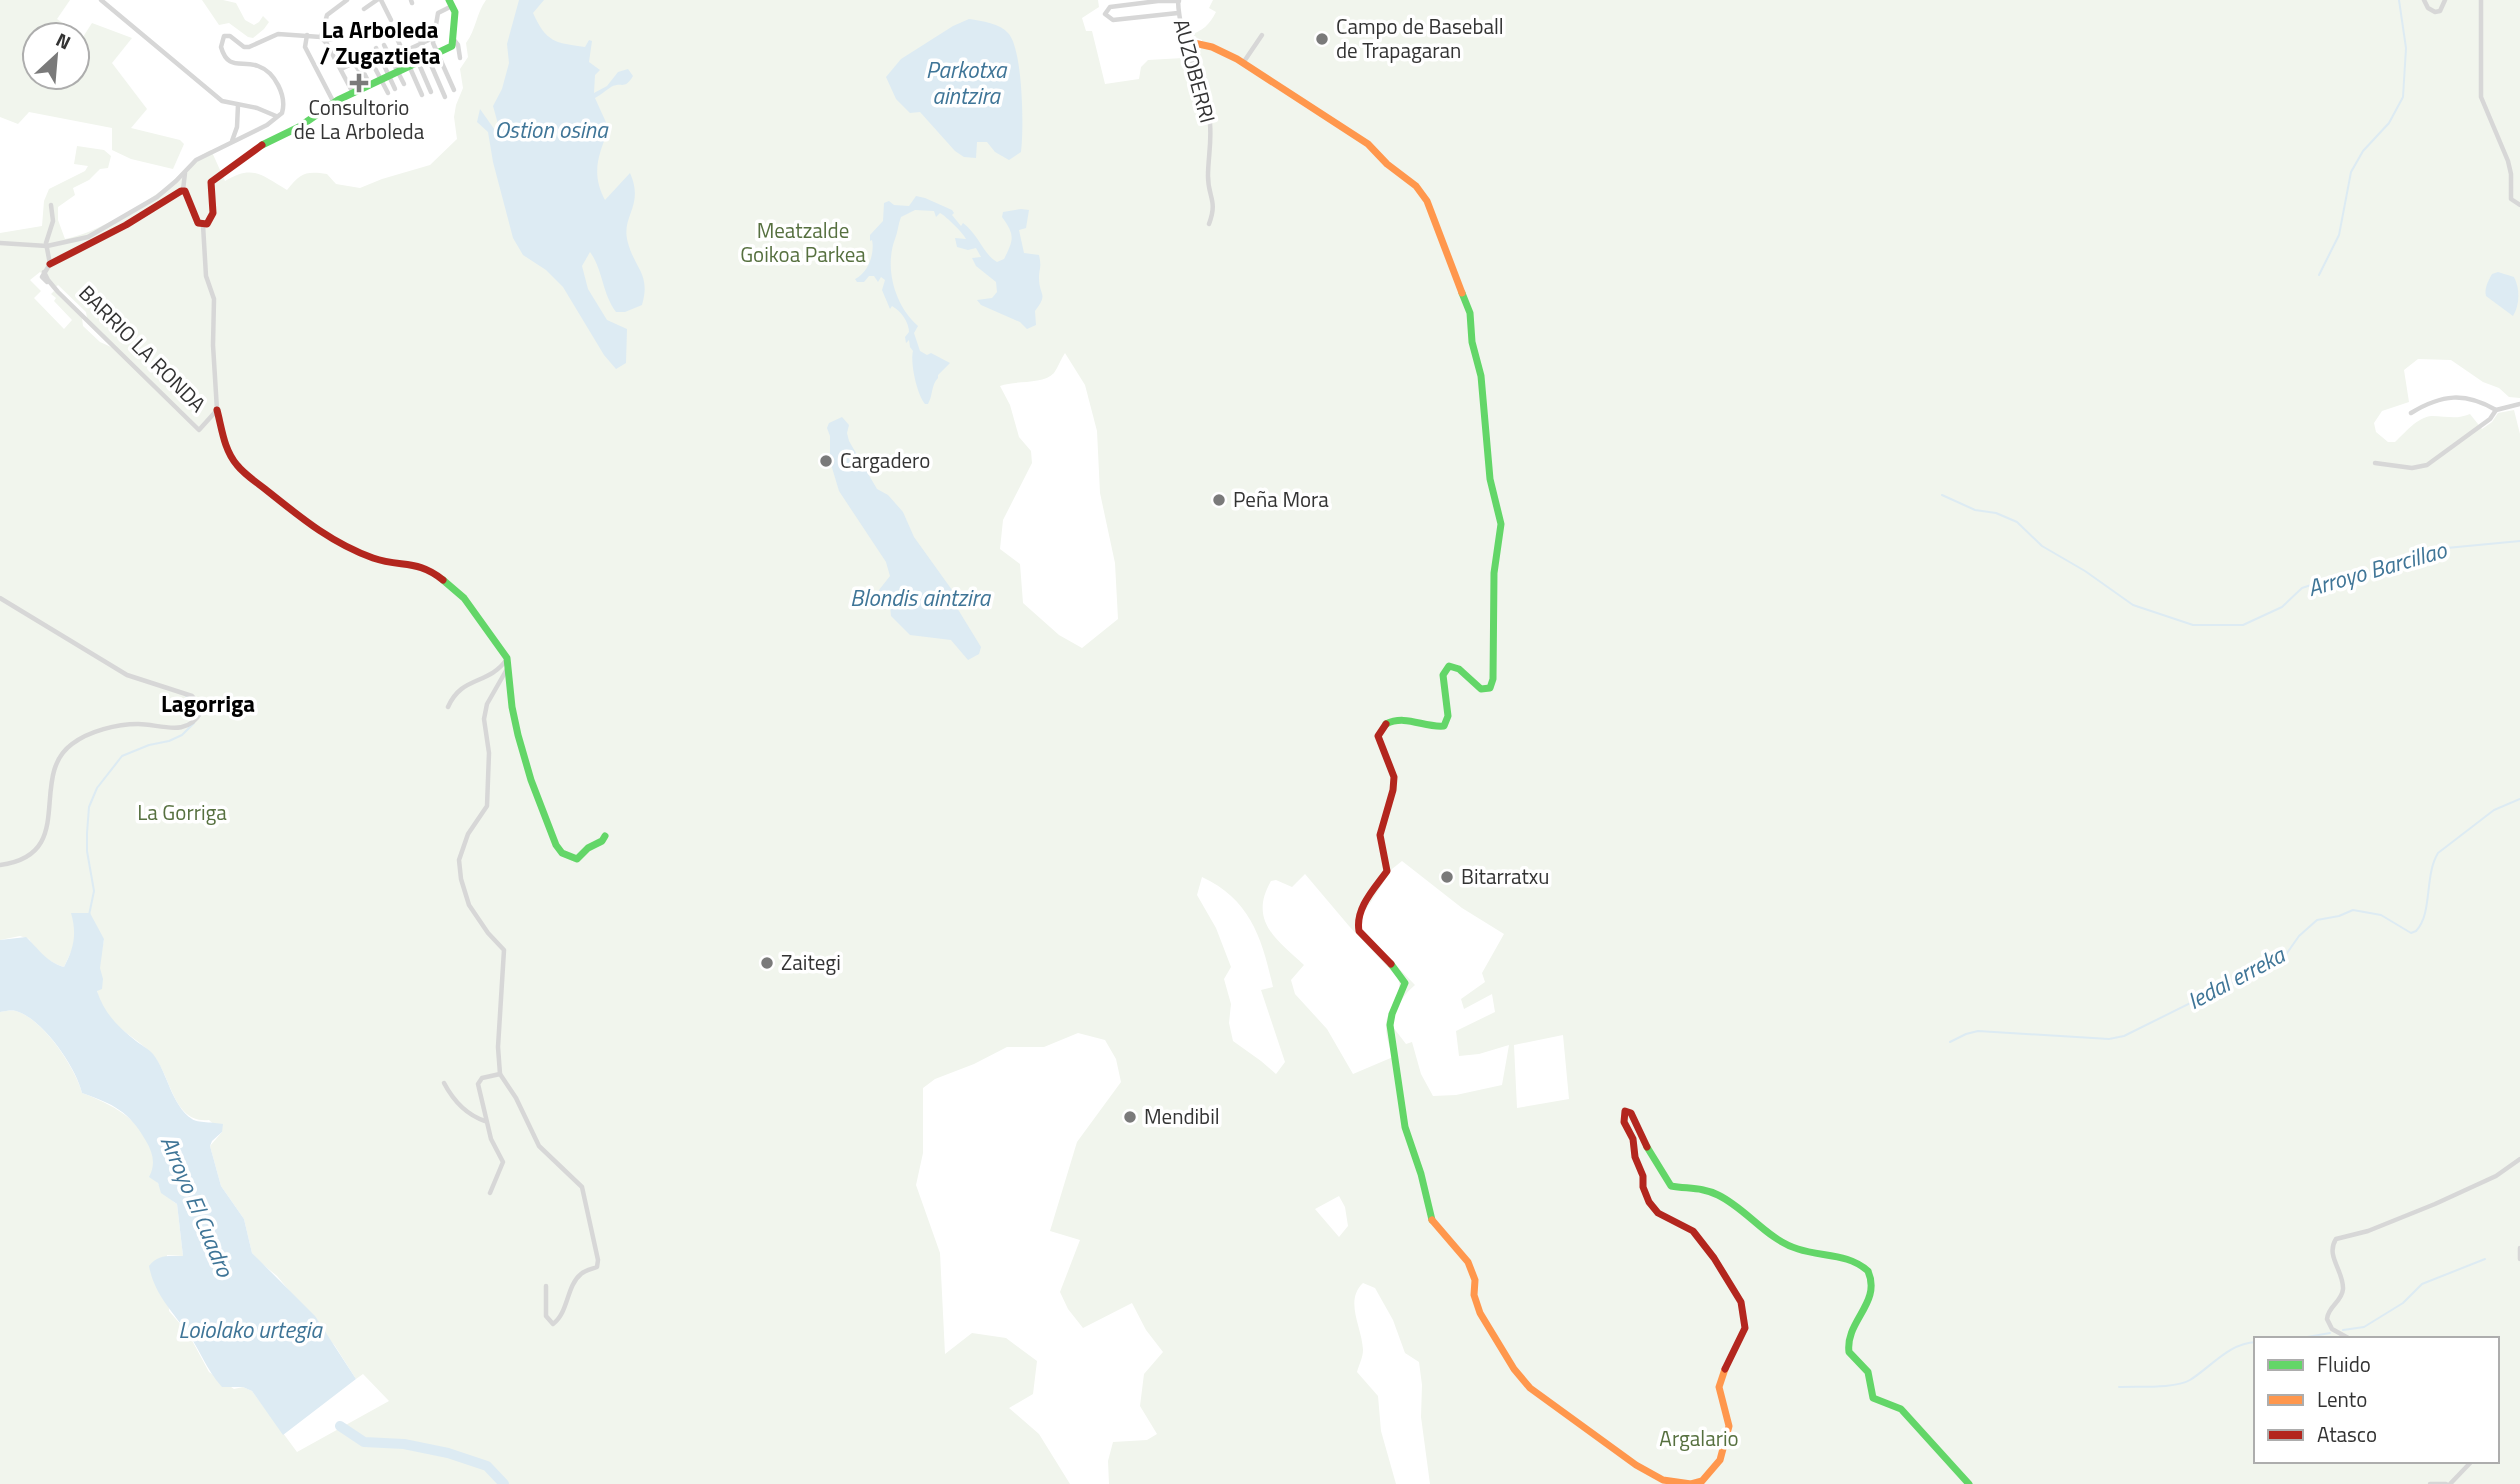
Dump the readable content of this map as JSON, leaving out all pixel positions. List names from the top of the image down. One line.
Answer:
{"streets":{"street":["AUZOBERRI","BARRIO LA RONDA"]},"districts":["La Arboleda / Zugaztieta","Lagorriga"],"water":["Parkotxa aintzira","Ostion osina","Arroyo Barcillao","Blondis aintzira","Iedal erreka","Arroyo El Cuadro","Loiolako urtegia"],"parks":["Meatzalde Goikoa Parkea","La Gorriga","Argalario"],"places":{"other":["Campo de Baseball de Trapagaran","Cargadero","Peña Mora","Bitarratxu","Zaitegi","Mendibil"],"health":["Consultorio de La Arboleda"]},"legend":["Fluido","Lento","Atasco"],"north":"top right"}
